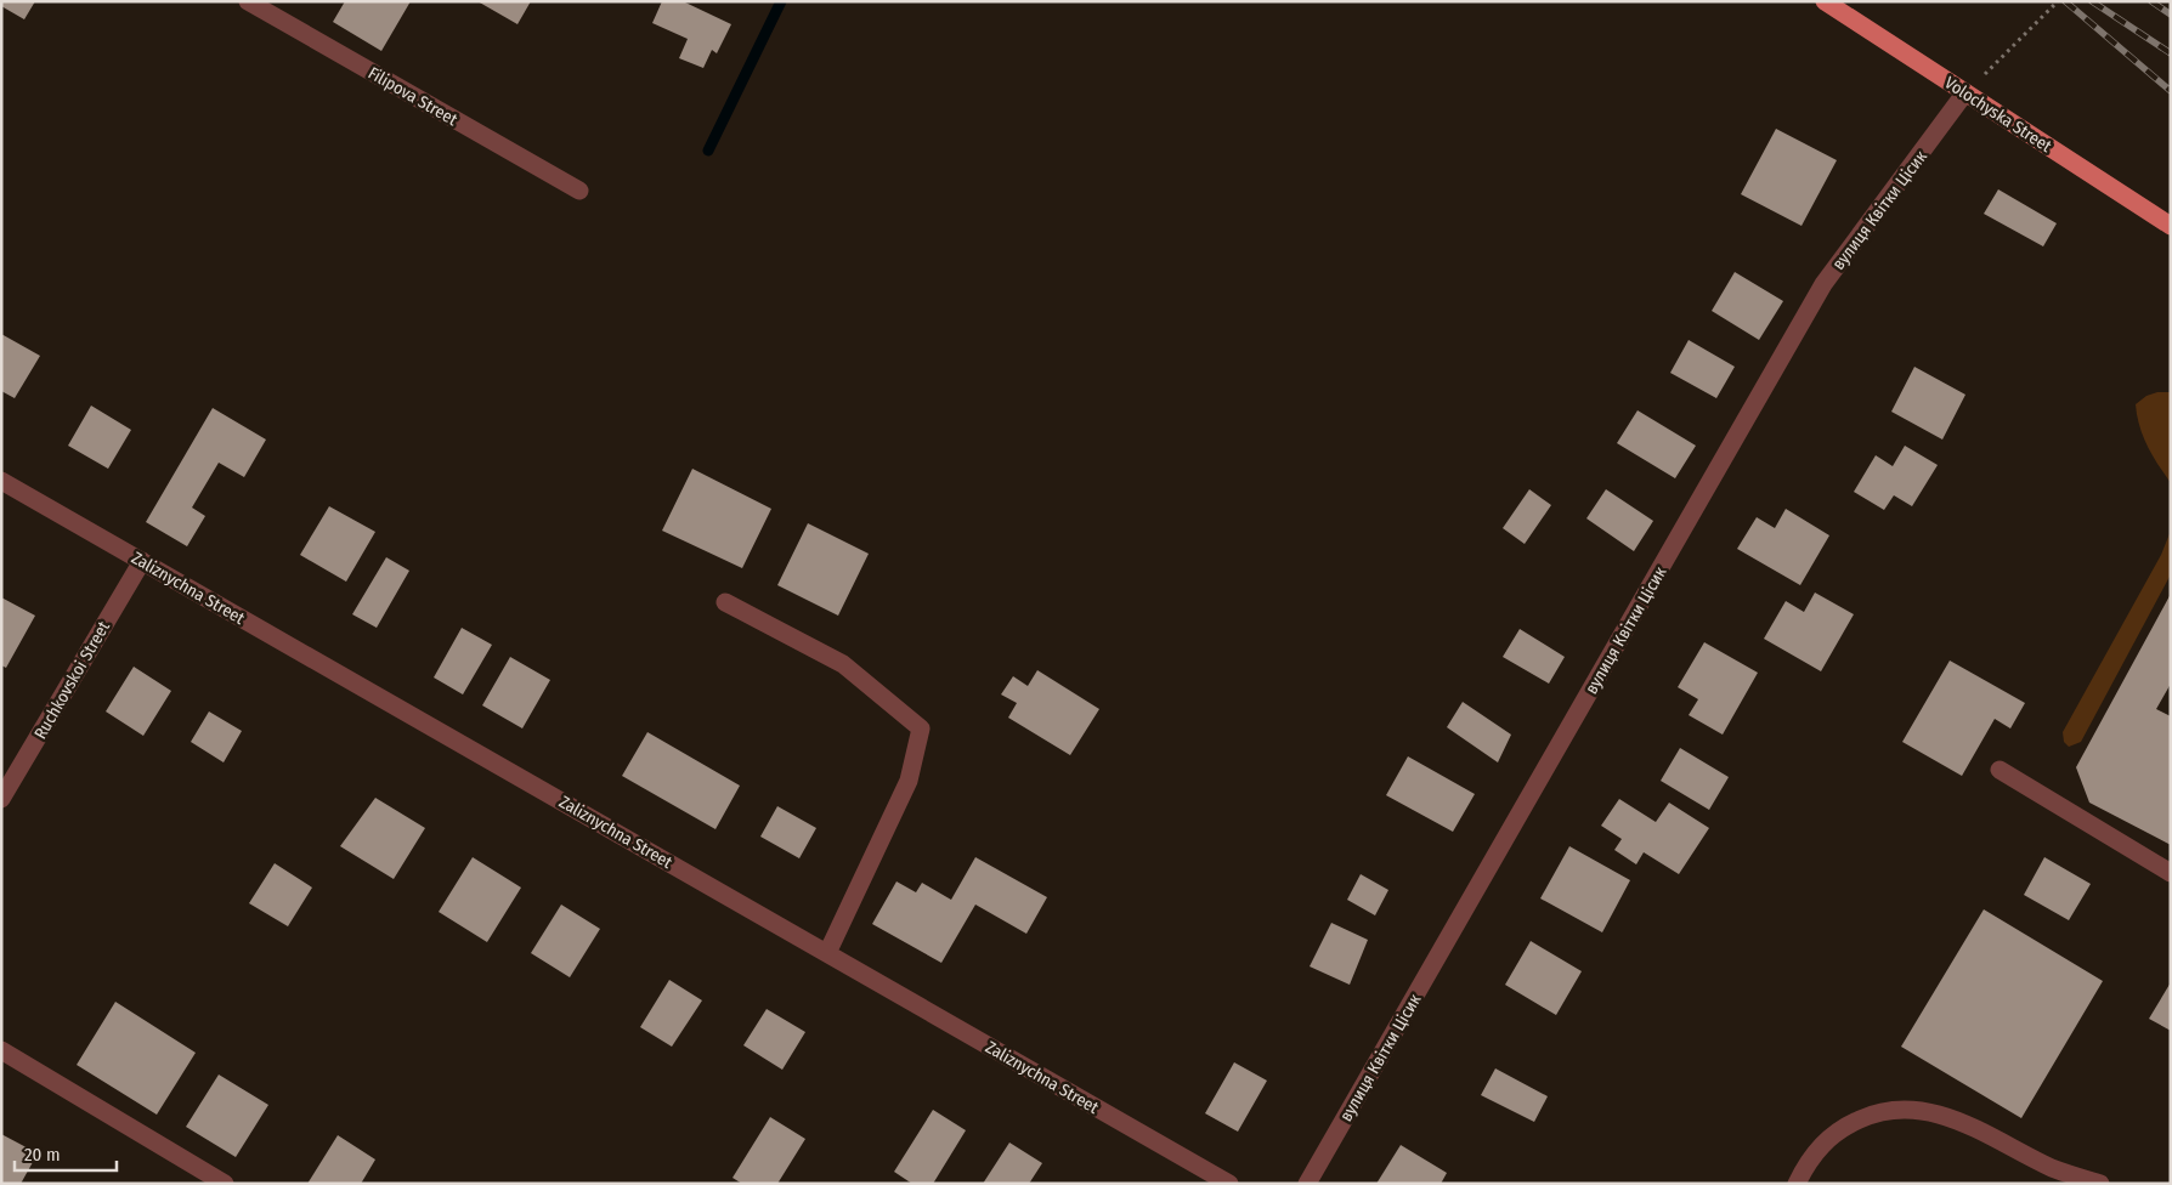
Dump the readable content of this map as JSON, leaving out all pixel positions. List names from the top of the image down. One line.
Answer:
{"streets":{"main road":["Volochyska Street"],"street":["Filipova Street","вулиця Квітки Цісик","Zaliznychna Street","Ruchkovskoi Street"]},"crossings":[["Volochyska Street","вулиця Квітки Цісик"],["Zaliznychna Street","Ruchkovskoi Street"]],"scale_bar":"20 m"}
